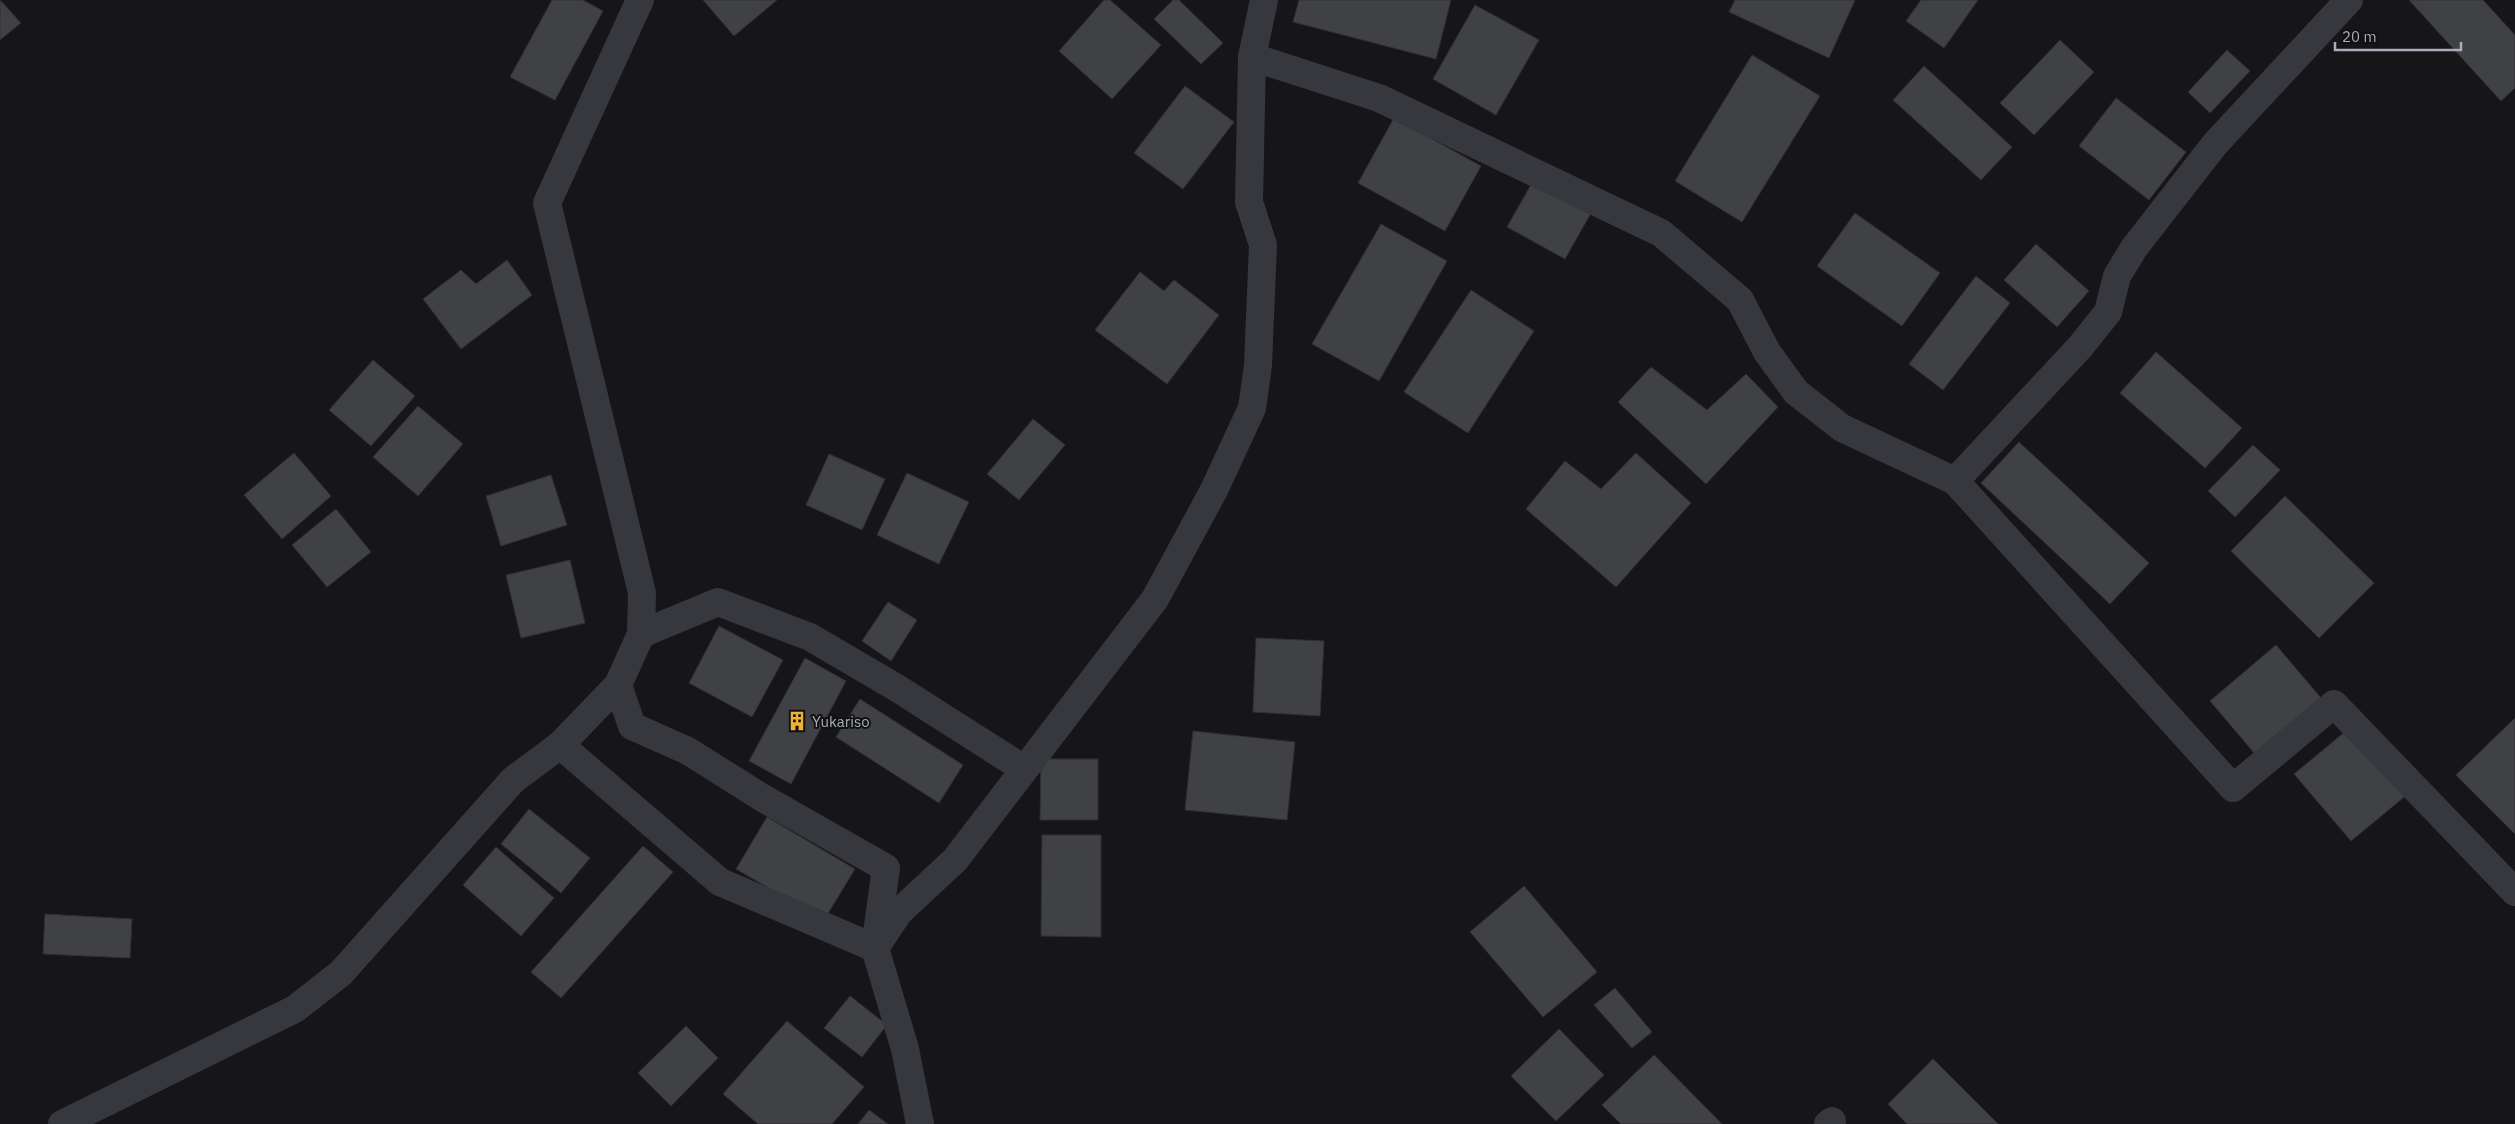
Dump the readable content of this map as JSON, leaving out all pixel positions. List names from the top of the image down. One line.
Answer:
{"places":{"building":["Yukariso"]},"scale_bar":"20 m"}
